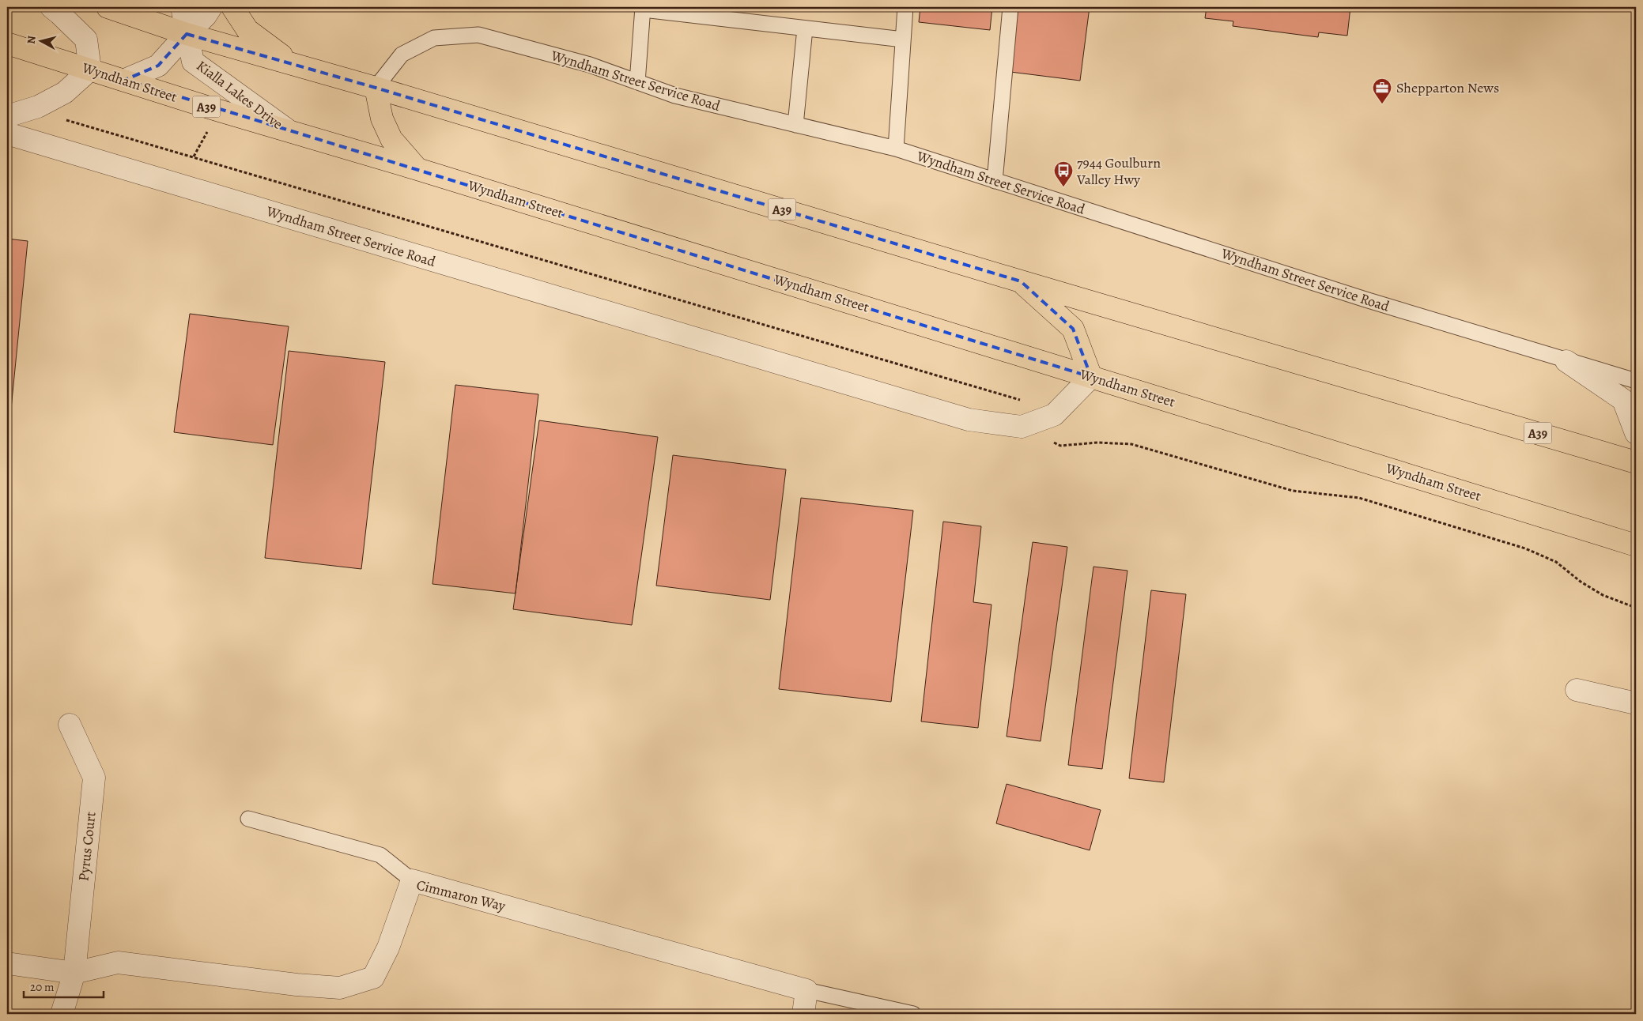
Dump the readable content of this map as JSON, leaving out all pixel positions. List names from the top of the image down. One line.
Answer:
{"streets":{"highway":["Wyndham Street","A39"],"street":["Wyndham Street Service Road","Kialla Lakes Drive","Pyrus Court","Cimmaron Way"]},"crossings":[["Wyndham Street Service Road","Wyndham Street"],["Wyndham Street Service Road","A39"],["Wyndham Street","Kialla Lakes Drive"],["Kialla Lakes Drive","A39"],["Pyrus Court","Cimmaron Way"]],"places":{"office":["Shepparton News"],"bus stop":["7944 Goulburn Valley Hwy"]},"scale_bar":"20 m","north":"left"}
